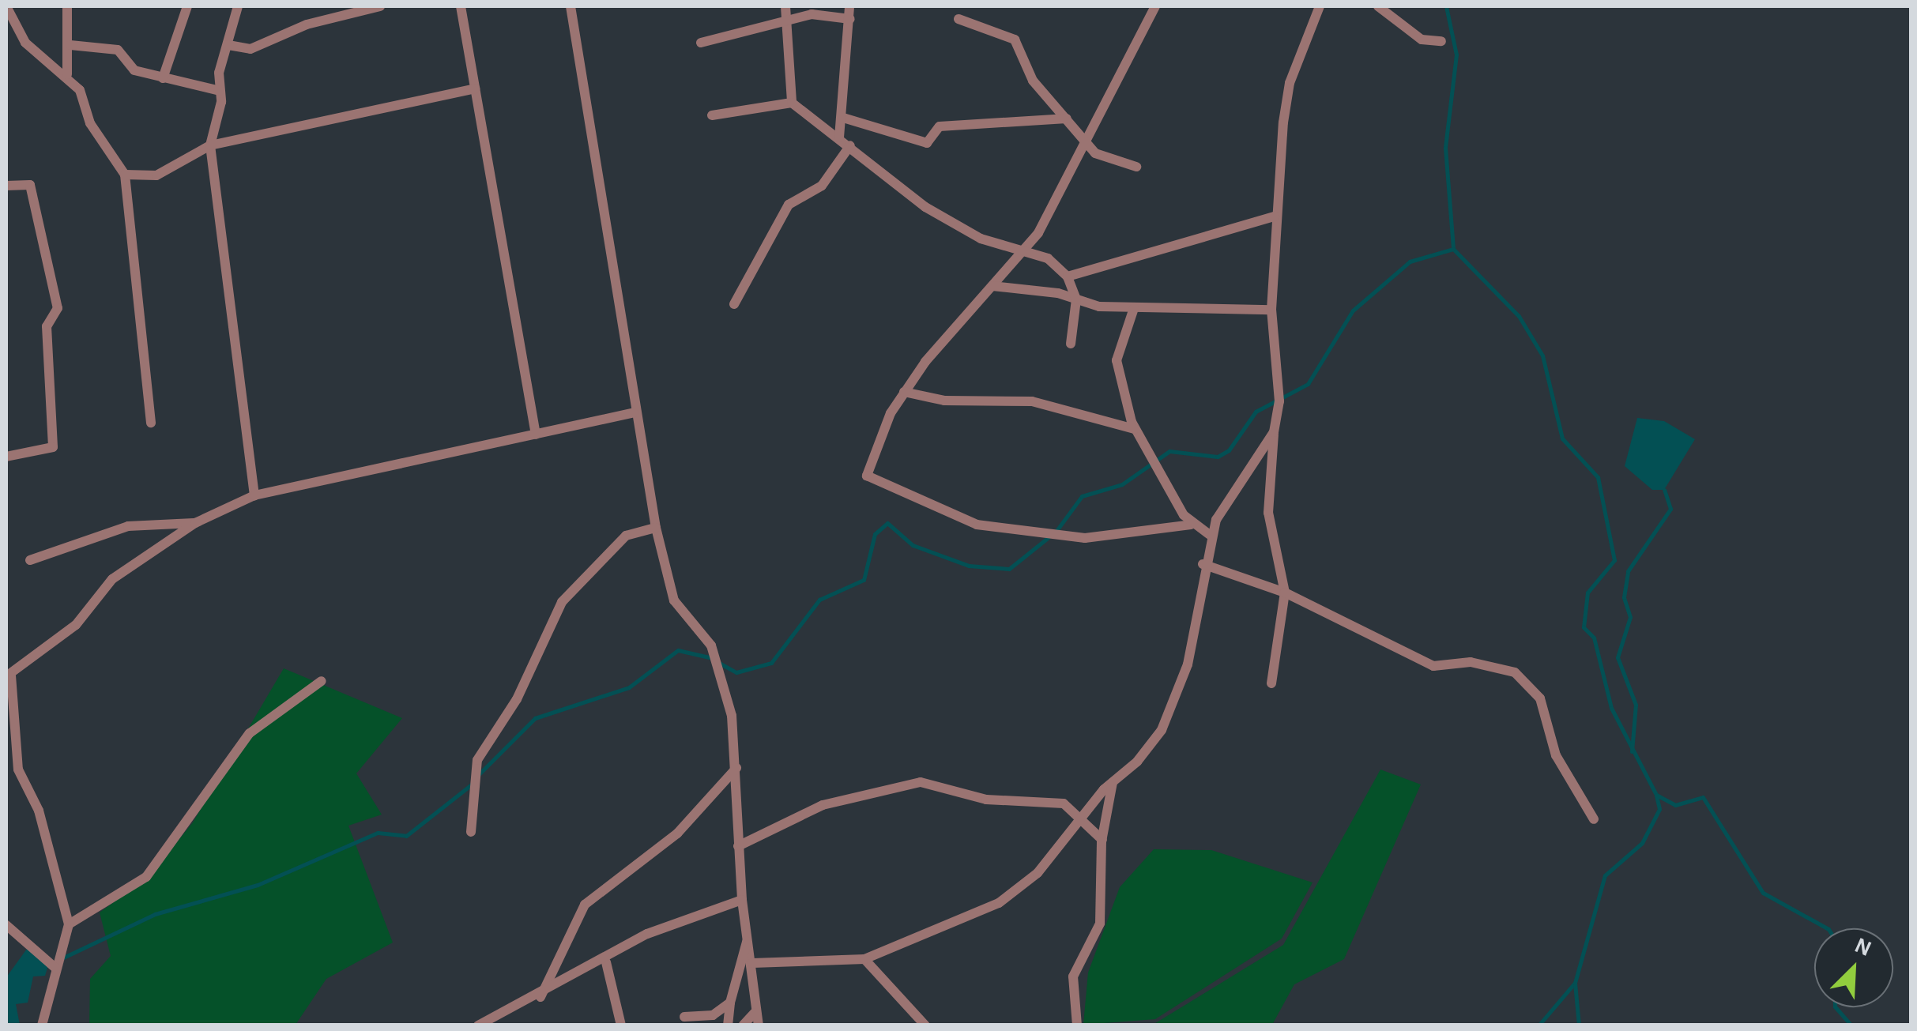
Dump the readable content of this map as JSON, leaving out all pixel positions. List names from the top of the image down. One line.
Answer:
{"north":"top right"}
